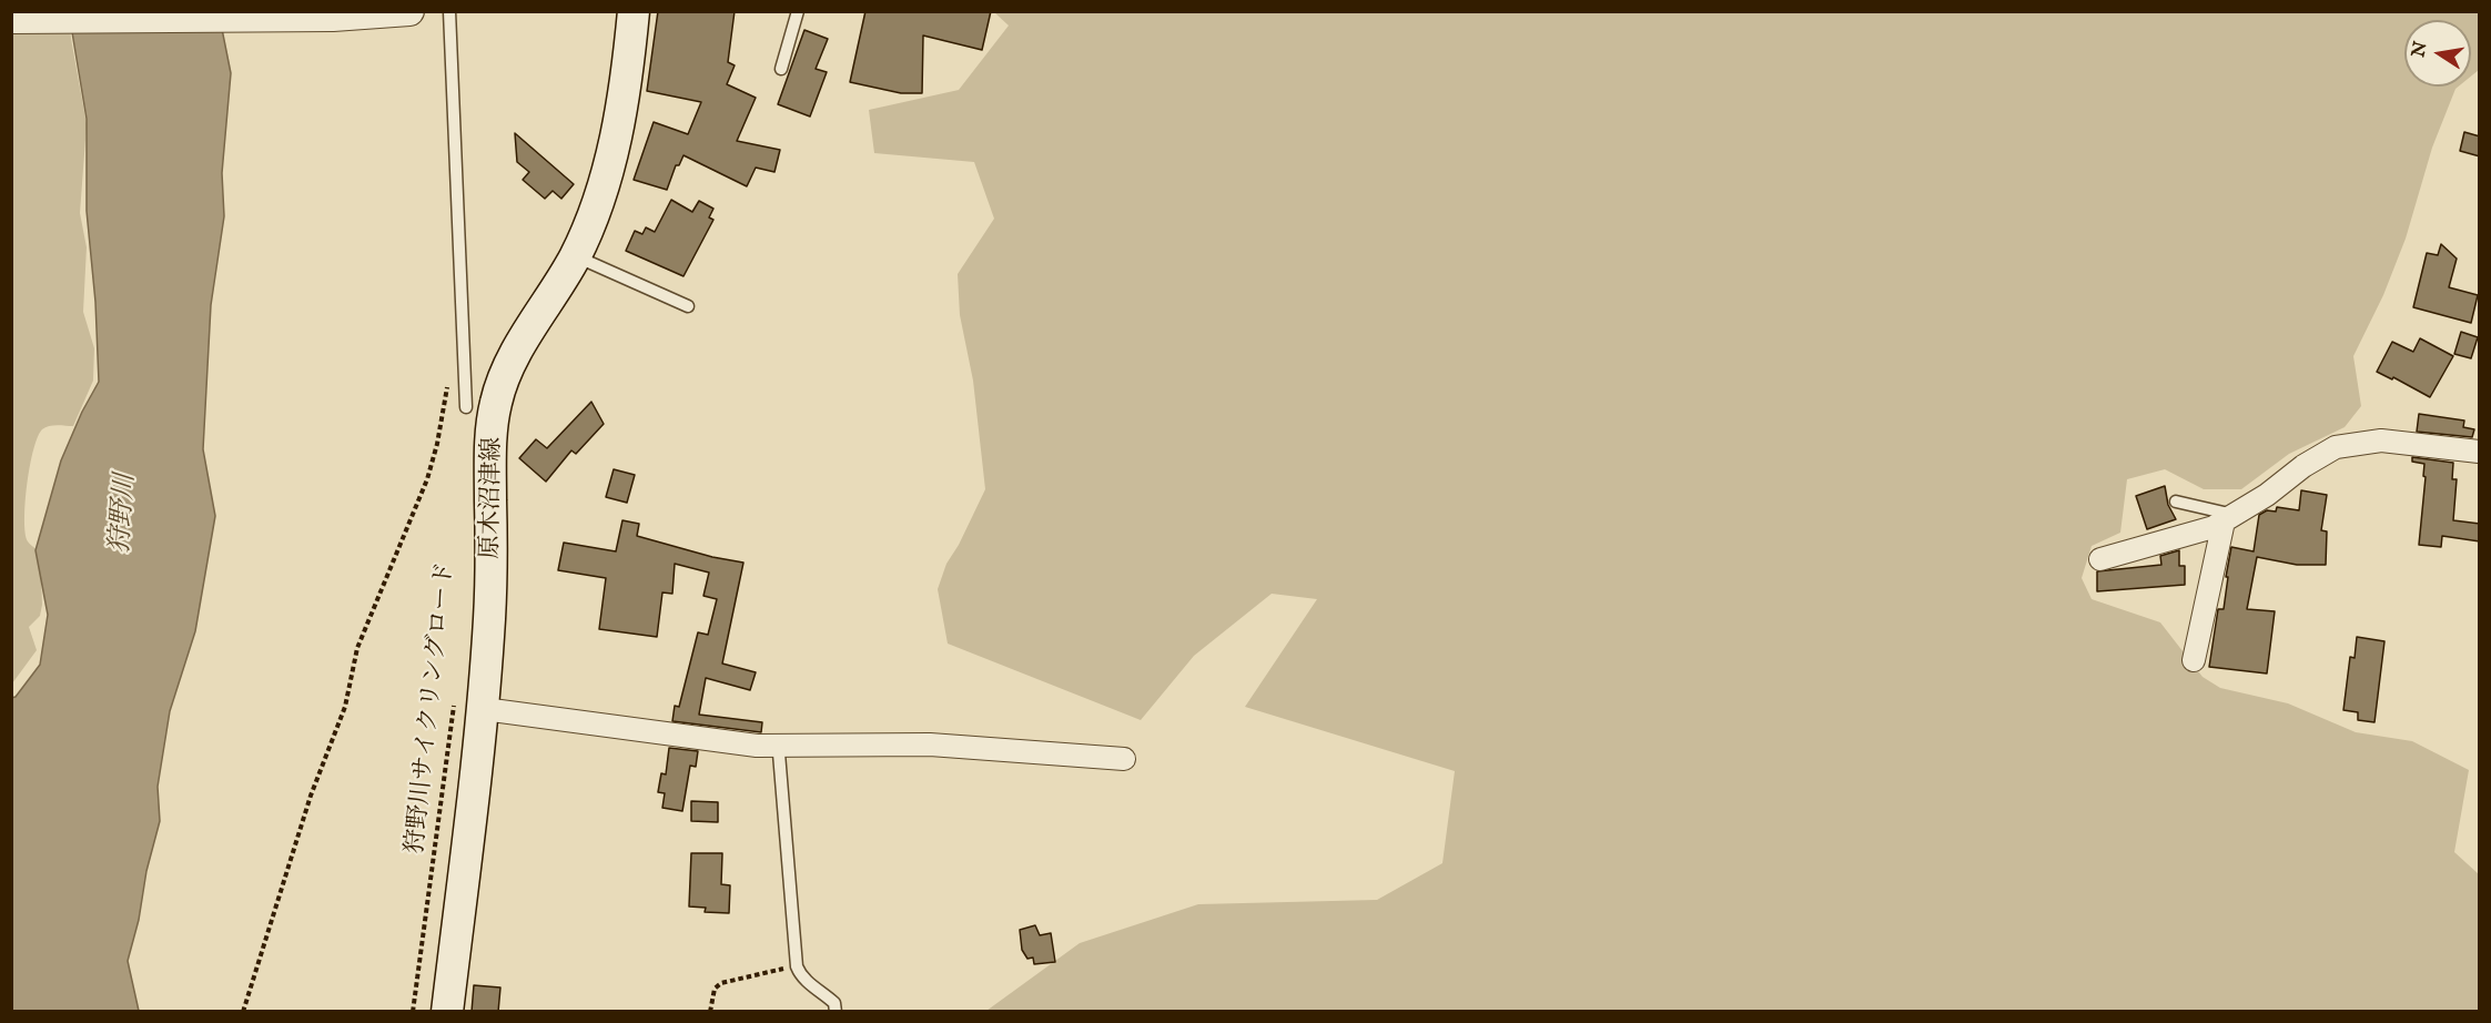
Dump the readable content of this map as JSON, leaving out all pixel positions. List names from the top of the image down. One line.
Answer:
{"streets":{"main road":["原木沼津線"],"path":["狩野川サイクリングロード"]},"water":["狩野川"],"north":"left"}
